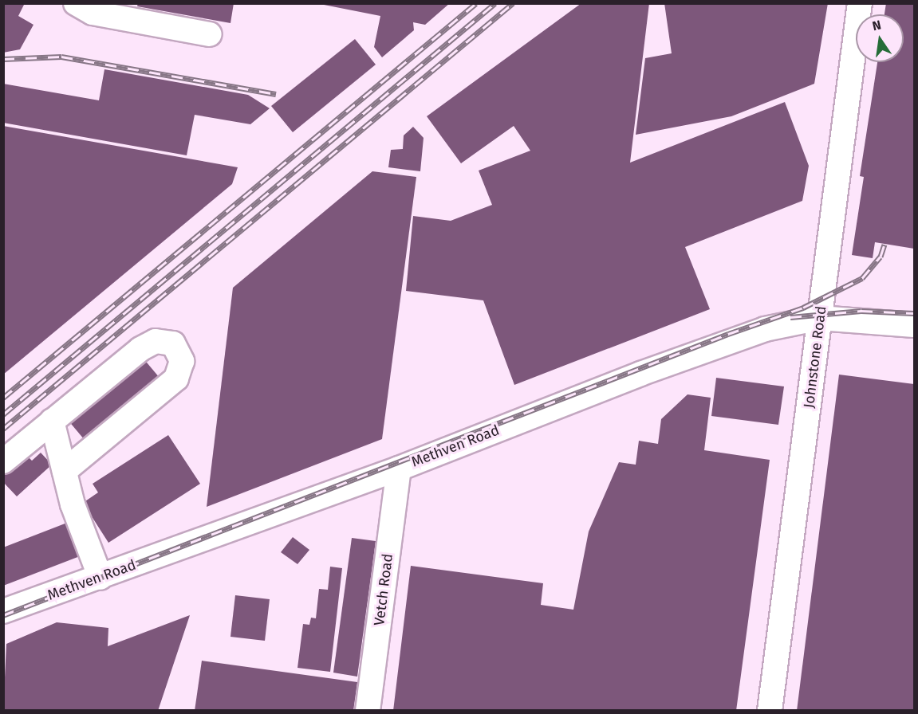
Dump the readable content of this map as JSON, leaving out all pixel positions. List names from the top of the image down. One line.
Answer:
{"streets":{"street":["Johnstone Road","Methven Road","Vetch Road"]},"crossings":[["Johnstone Road","Methven Road"],["Methven Road","Vetch Road"]],"north":"top"}
